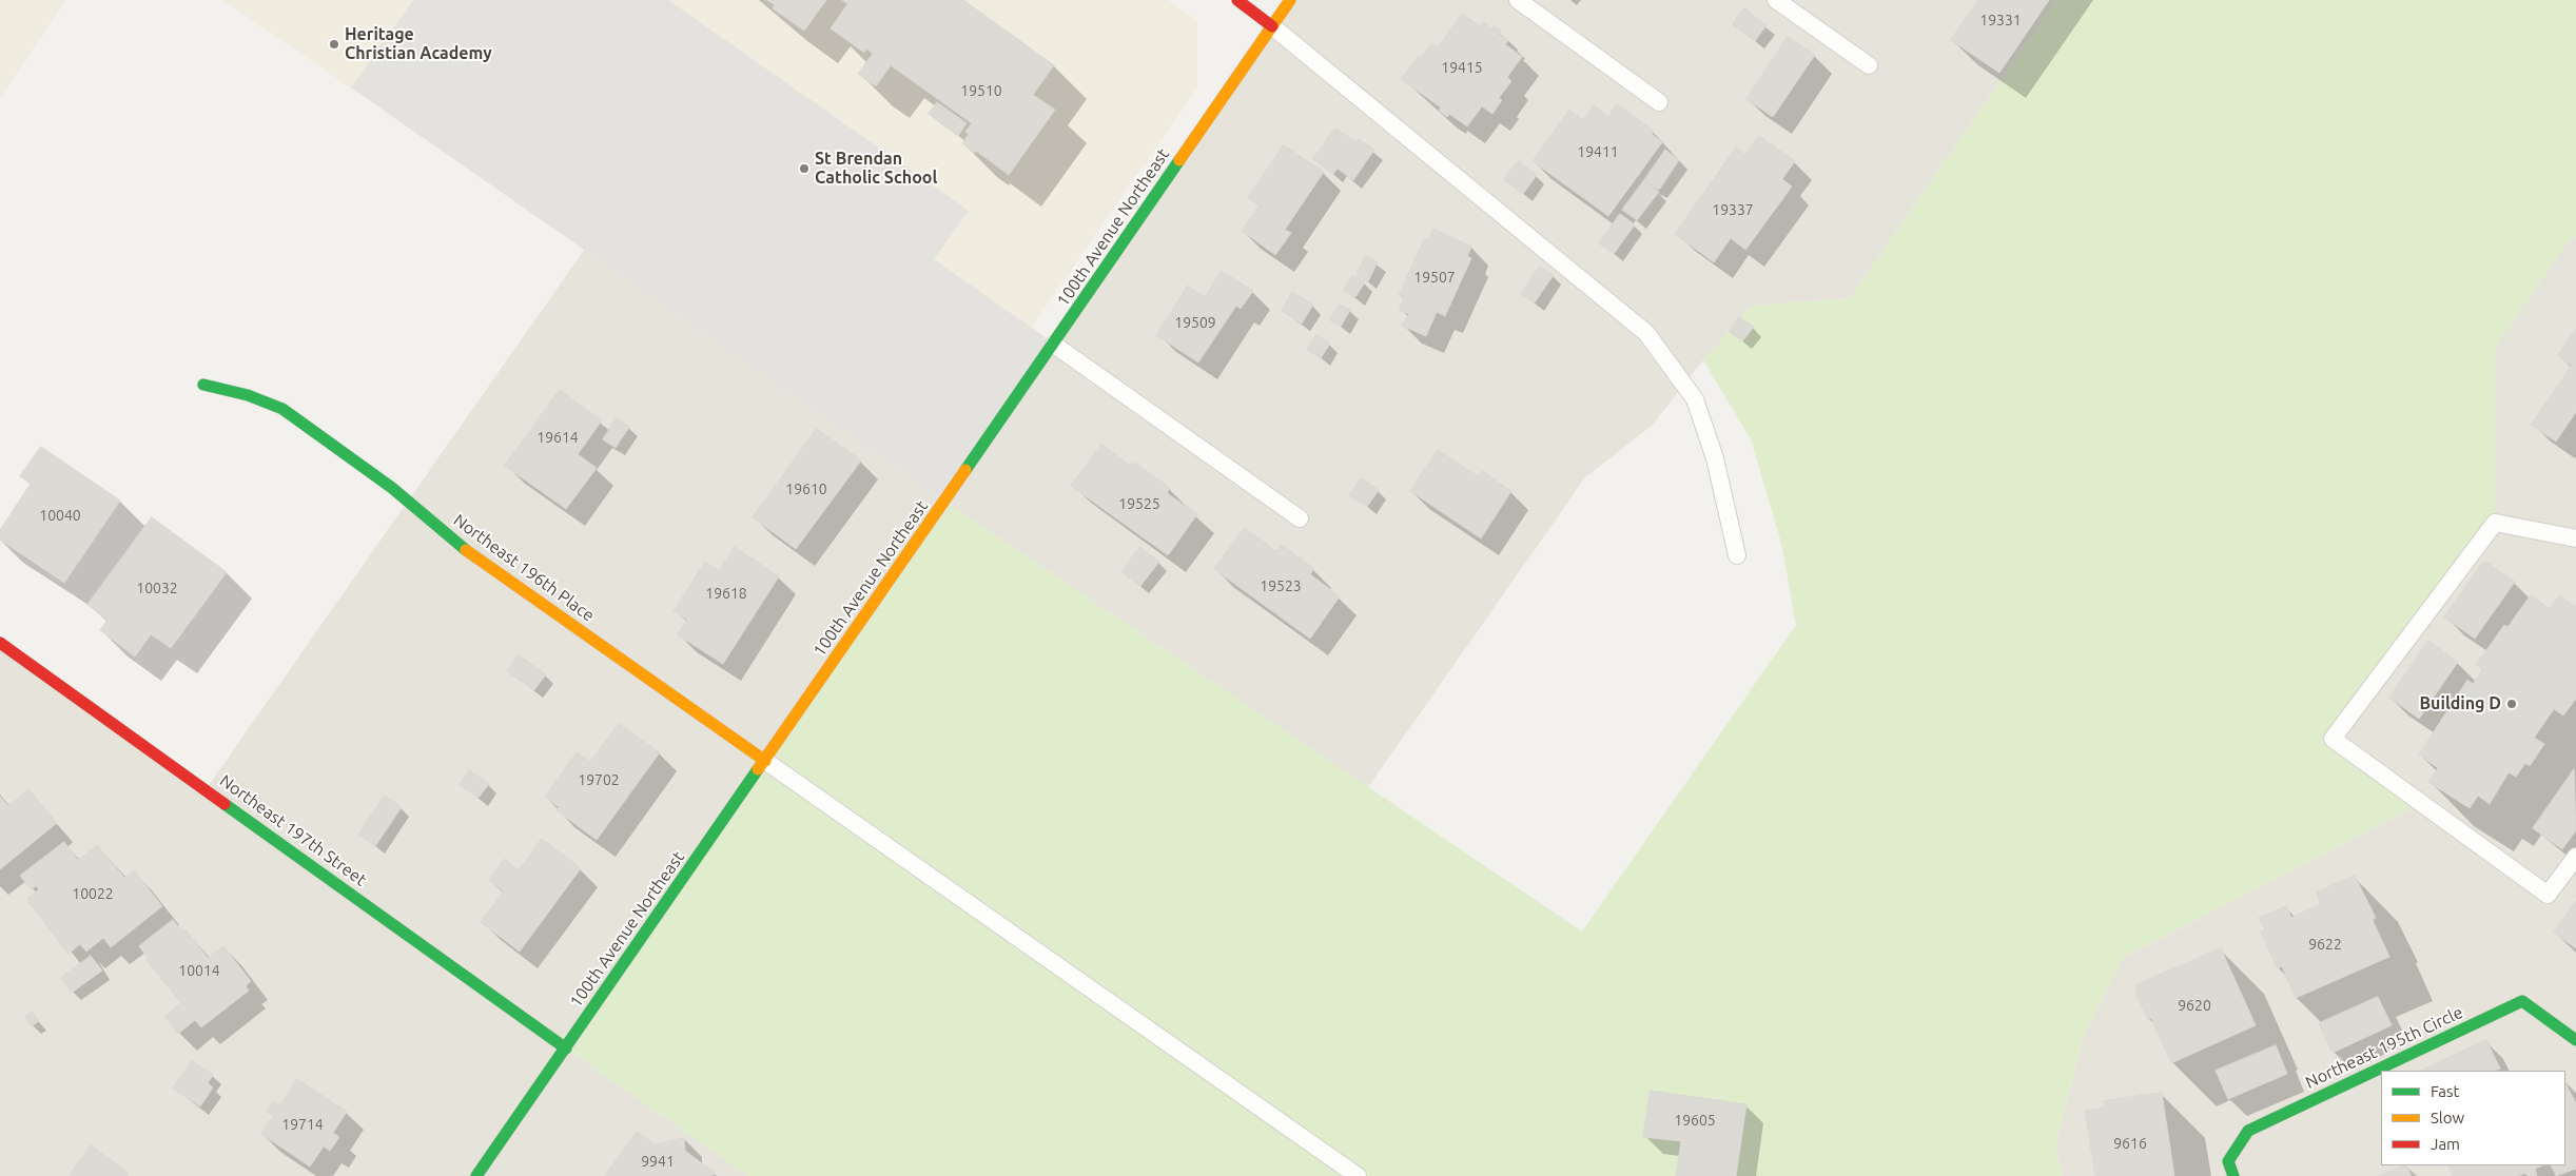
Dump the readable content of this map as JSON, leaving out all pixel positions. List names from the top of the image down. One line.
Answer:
{"streets":{"street":["100th Avenue Northeast","Northeast 196th Place","Northeast 197th Street","Northeast 195th Circle"]},"crossings":[["100th Avenue Northeast","Northeast 196th Place"],["100th Avenue Northeast","Northeast 197th Street"]],"places":["Heritage Christian Academy","St Brendan Catholic School","Building D"],"house_numbers":["19331","19415","19510","19411","19337","19507","19509","19614","19610","19525","10040","19523","10032","19618","19702","10022","9622","10014","9620","19605","19714","9616","9941"],"legend":["Fast","Slow","Jam"]}
